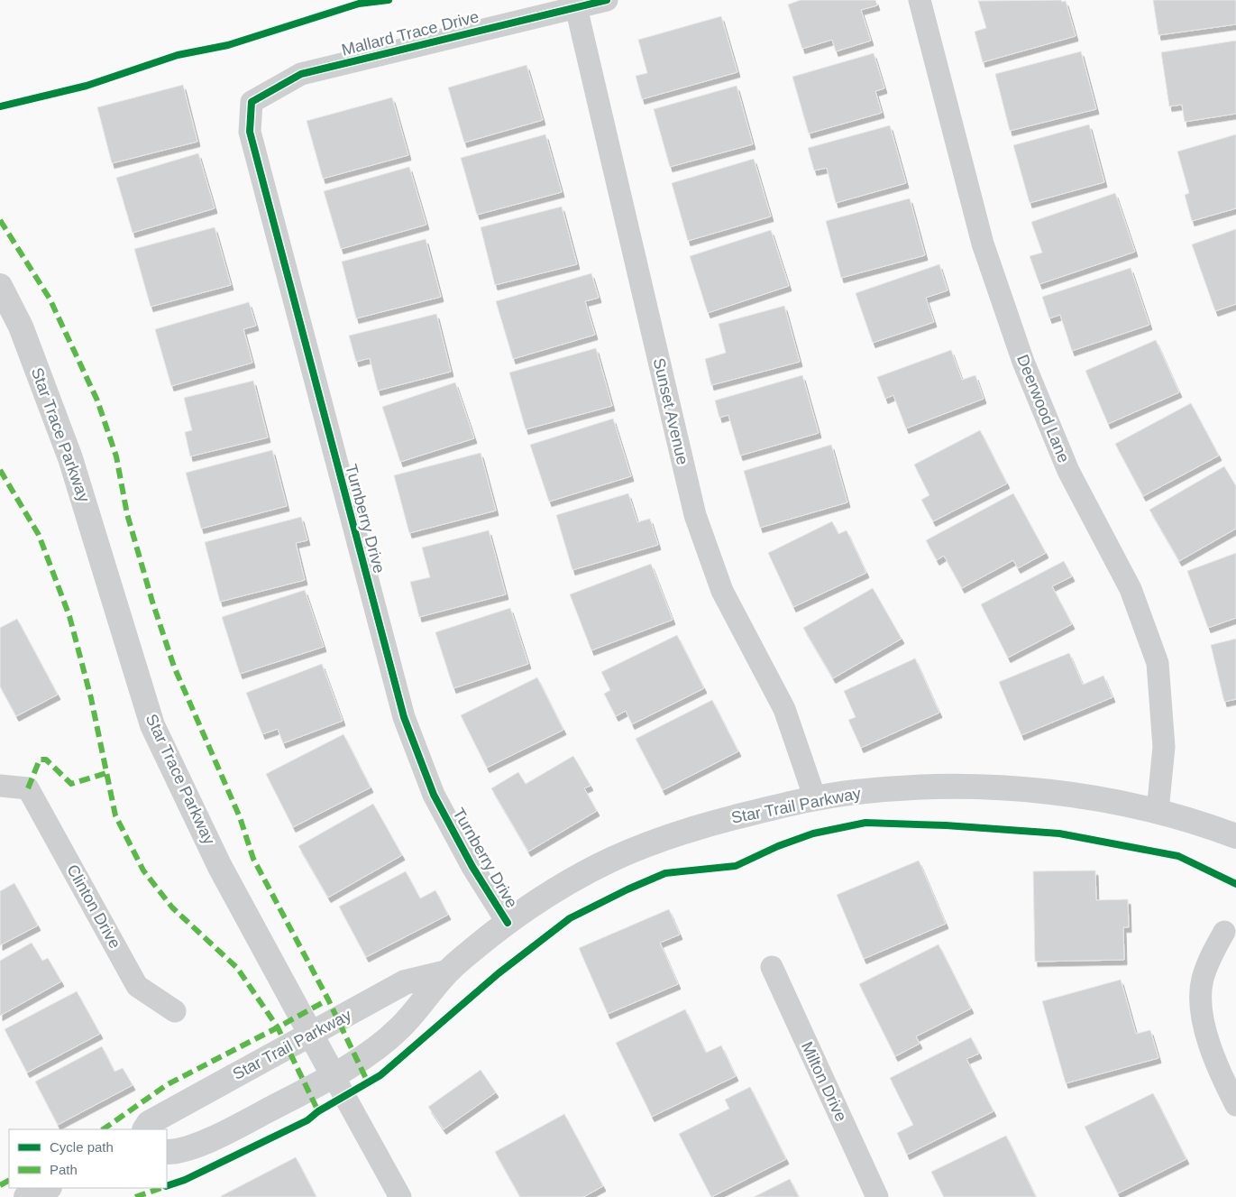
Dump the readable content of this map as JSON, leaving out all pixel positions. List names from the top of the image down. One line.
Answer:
{"streets":{"street":["Mallard Trace Drive","Deerwood Lane","Sunset Avenue","Star Trace Parkway","Turnberry Drive","Star Trail Parkway","Clinton Drive","Milton Drive"]},"crossings":[["Mallard Trace Drive","Sunset Avenue"],["Mallard Trace Drive","Turnberry Drive"],["Deerwood Lane","Star Trail Parkway"],["Sunset Avenue","Star Trail Parkway"],["Star Trace Parkway","Star Trail Parkway"],["Turnberry Drive","Star Trail Parkway"]],"legend":["Cycle path","Path"]}
